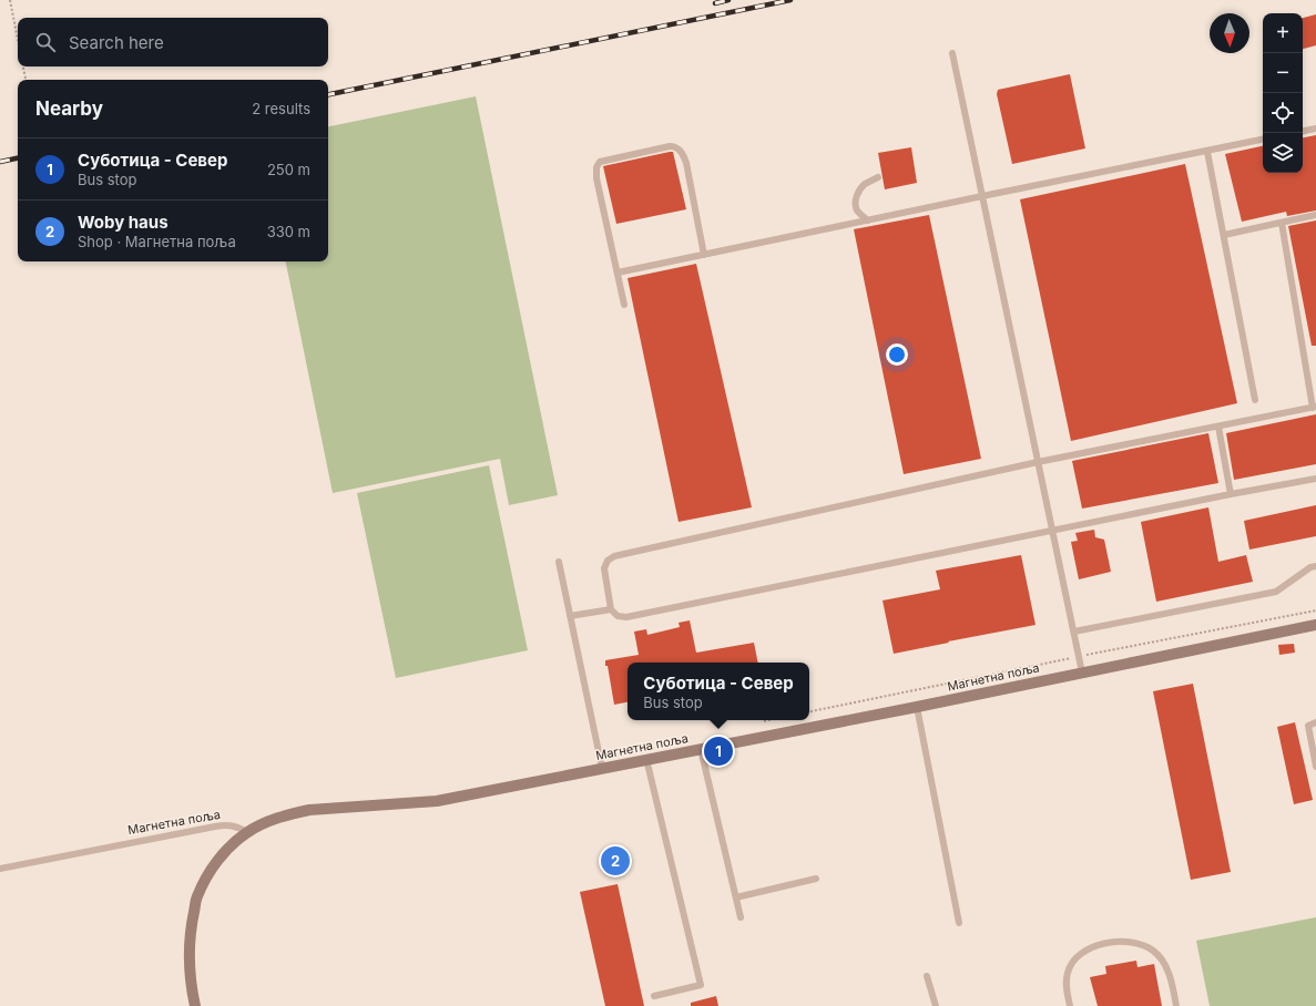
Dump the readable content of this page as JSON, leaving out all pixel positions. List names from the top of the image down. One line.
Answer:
{"streets":{"street":["Магнетна поља"]},"north":"bottom","page":{"map_buttons":["+","−"],"search":"Search here","heading":["Nearby","2 results"],"list":[{"mark":"1","name":"Суботица - Север","note":"Bus stop","value":"250 m"},{"mark":"2","name":"Woby haus","note":"Shop · Магнетна поља","value":"330 m"}],"popup":["Суботица - Север","Bus stop"],"pins":["1","2"]}}
